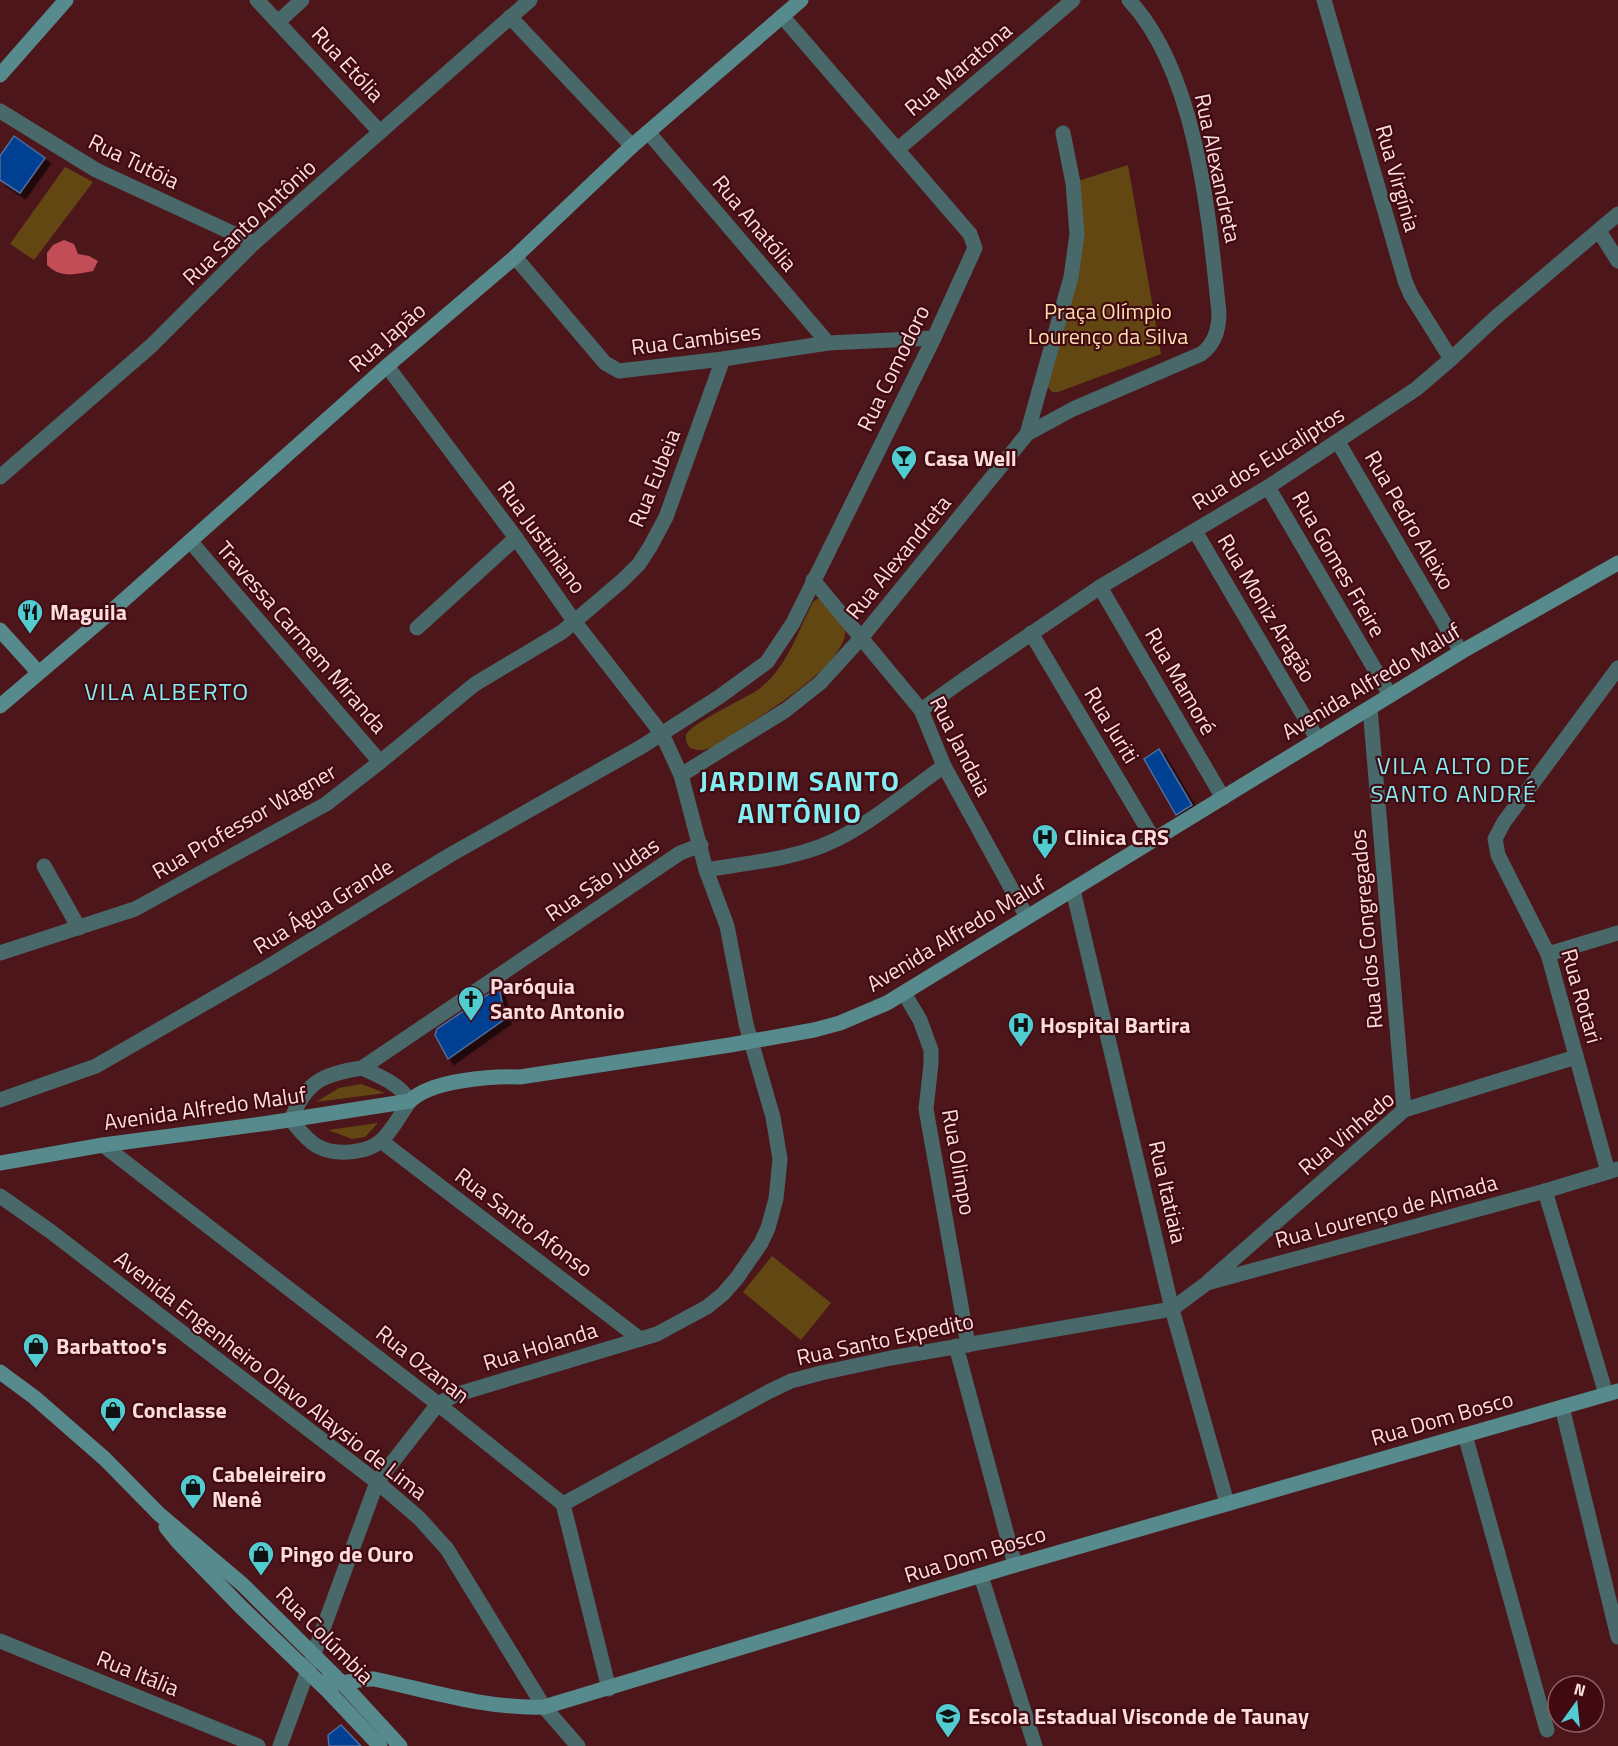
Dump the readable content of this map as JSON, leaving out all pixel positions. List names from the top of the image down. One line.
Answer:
{"streets":{"main road":["Rua Japão","Avenida Alfredo Maluf","Rua Dom Bosco","Rua Colúmbia"],"street":["Rua Etólia","Rua Maratona","Rua Tutóia","Rua Alexandreta","Rua Virgínia","Rua Santo Antônio","Rua Anatólia","Rua Cambises","Rua Comodoro","Rua dos Eucaliptos","Rua Eubeia","Rua Pedro Aleixo","Rua Justiniano","Rua Gomes Freire","Rua Moniz Aragão","Travessa Carmem Miranda","Rua Mamoré","Rua Juriti","Rua Jandaia","Rua Professor Wagner","Rua São Judas","Rua Água Grande","Rua dos Congregados","Rua Rotari","Rua Vinhedo","Rua Olimpo","Rua Itatiaia","Rua Lourenço de Almada","Rua Santo Afonso","Rua Santo Expedito","Rua Holanda","Rua Ozanan","Avenida Engenheiro Olavo Alaysio de Lima","Rua Itália"]},"crossings":[["Rua Etólia","Rua Santo Antônio"],["Rua Maratona","Rua Comodoro"],["Rua Tutóia","Rua Santo Antônio"],["Rua Alexandreta","Rua Justiniano"],["Rua Alexandreta","Rua Jandaia"],["Rua Virgínia","Rua dos Eucaliptos"],["Rua Anatólia","Rua Japão"],["Rua Anatólia","Rua Cambises"],["Rua Japão","Rua Cambises"],["Rua Japão","Rua Comodoro"],["Rua Japão","Rua Justiniano"],["Rua Japão","Travessa Carmem Miranda"],["Rua Cambises","Rua Comodoro"],["Rua Cambises","Rua Eubeia"],["Rua Comodoro","Rua Justiniano"],["Rua Comodoro","Rua Jandaia"],["Rua Comodoro","Rua Água Grande"],["Rua dos Eucaliptos","Rua Pedro Aleixo"],["Rua dos Eucaliptos","Rua Gomes Freire"],["Rua dos Eucaliptos","Rua Moniz Aragão"],["Rua dos Eucaliptos","Rua Mamoré"],["Rua dos Eucaliptos","Rua Juriti"],["Rua dos Eucaliptos","Rua Jandaia"],["Rua Eubeia","Rua Justiniano"],["Rua Eubeia","Rua Professor Wagner"],["Rua Pedro Aleixo","Avenida Alfredo Maluf"],["Rua Justiniano","Rua Professor Wagner"],["Rua Justiniano","Rua São Judas"],["Rua Justiniano","Rua Água Grande"],["Rua Gomes Freire","Avenida Alfredo Maluf"],["Rua Moniz Aragão","Avenida Alfredo Maluf"],["Travessa Carmem Miranda","Rua Professor Wagner"],["Rua Mamoré","Avenida Alfredo Maluf"],["Avenida Alfredo Maluf","Rua Juriti"],["Avenida Alfredo Maluf","Rua Jandaia"],["Avenida Alfredo Maluf","Rua dos Congregados"],["Avenida Alfredo Maluf","Rua Olimpo"],["Avenida Alfredo Maluf","Rua Itatiaia"],["Avenida Alfredo Maluf","Rua Holanda"],["Avenida Alfredo Maluf","Rua Ozanan"],["Rua dos Congregados","Rua Vinhedo"],["Rua Rotari","Rua Vinhedo"],["Rua Rotari","Rua Lourenço de Almada"],["Rua Vinhedo","Rua Lourenço de Almada"],["Rua Olimpo","Rua Santo Expedito"],["Rua Olimpo","Rua Dom Bosco"],["Rua Itatiaia","Rua Lourenço de Almada"],["Rua Itatiaia","Rua Santo Expedito"],["Rua Itatiaia","Rua Dom Bosco"],["Rua Lourenço de Almada","Rua Santo Expedito"],["Rua Santo Afonso","Rua Holanda"],["Rua Santo Expedito","Rua Ozanan"],["Rua Holanda","Rua Ozanan"],["Rua Holanda","Avenida Engenheiro Olavo Alaysio de Lima"],["Rua Holanda","Rua Dom Bosco"],["Rua Holanda","Rua Colúmbia"],["Avenida Engenheiro Olavo Alaysio de Lima","Rua Dom Bosco"],["Rua Dom Bosco","Rua Colúmbia"]],"districts":["VILA ALBERTO","VILA ALTO DE SANTO ANDRÉ","JARDIM SANTO ANTÔNIO"],"parks":["Praça Olímpio Lourenço da Silva"],"places":{"bar":["Casa Well"],"restaurant":["Maguila"],"hospital":["Clinica CRS","Hospital Bartira"],"church":["Paróquia Santo Antonio"],"shop":["Barbattoo's","Conclasse","Cabeleireiro Nenê","Pingo de Ouro"],"school or university":["Escola Estadual Visconde de Taunay"]},"north":"top"}
